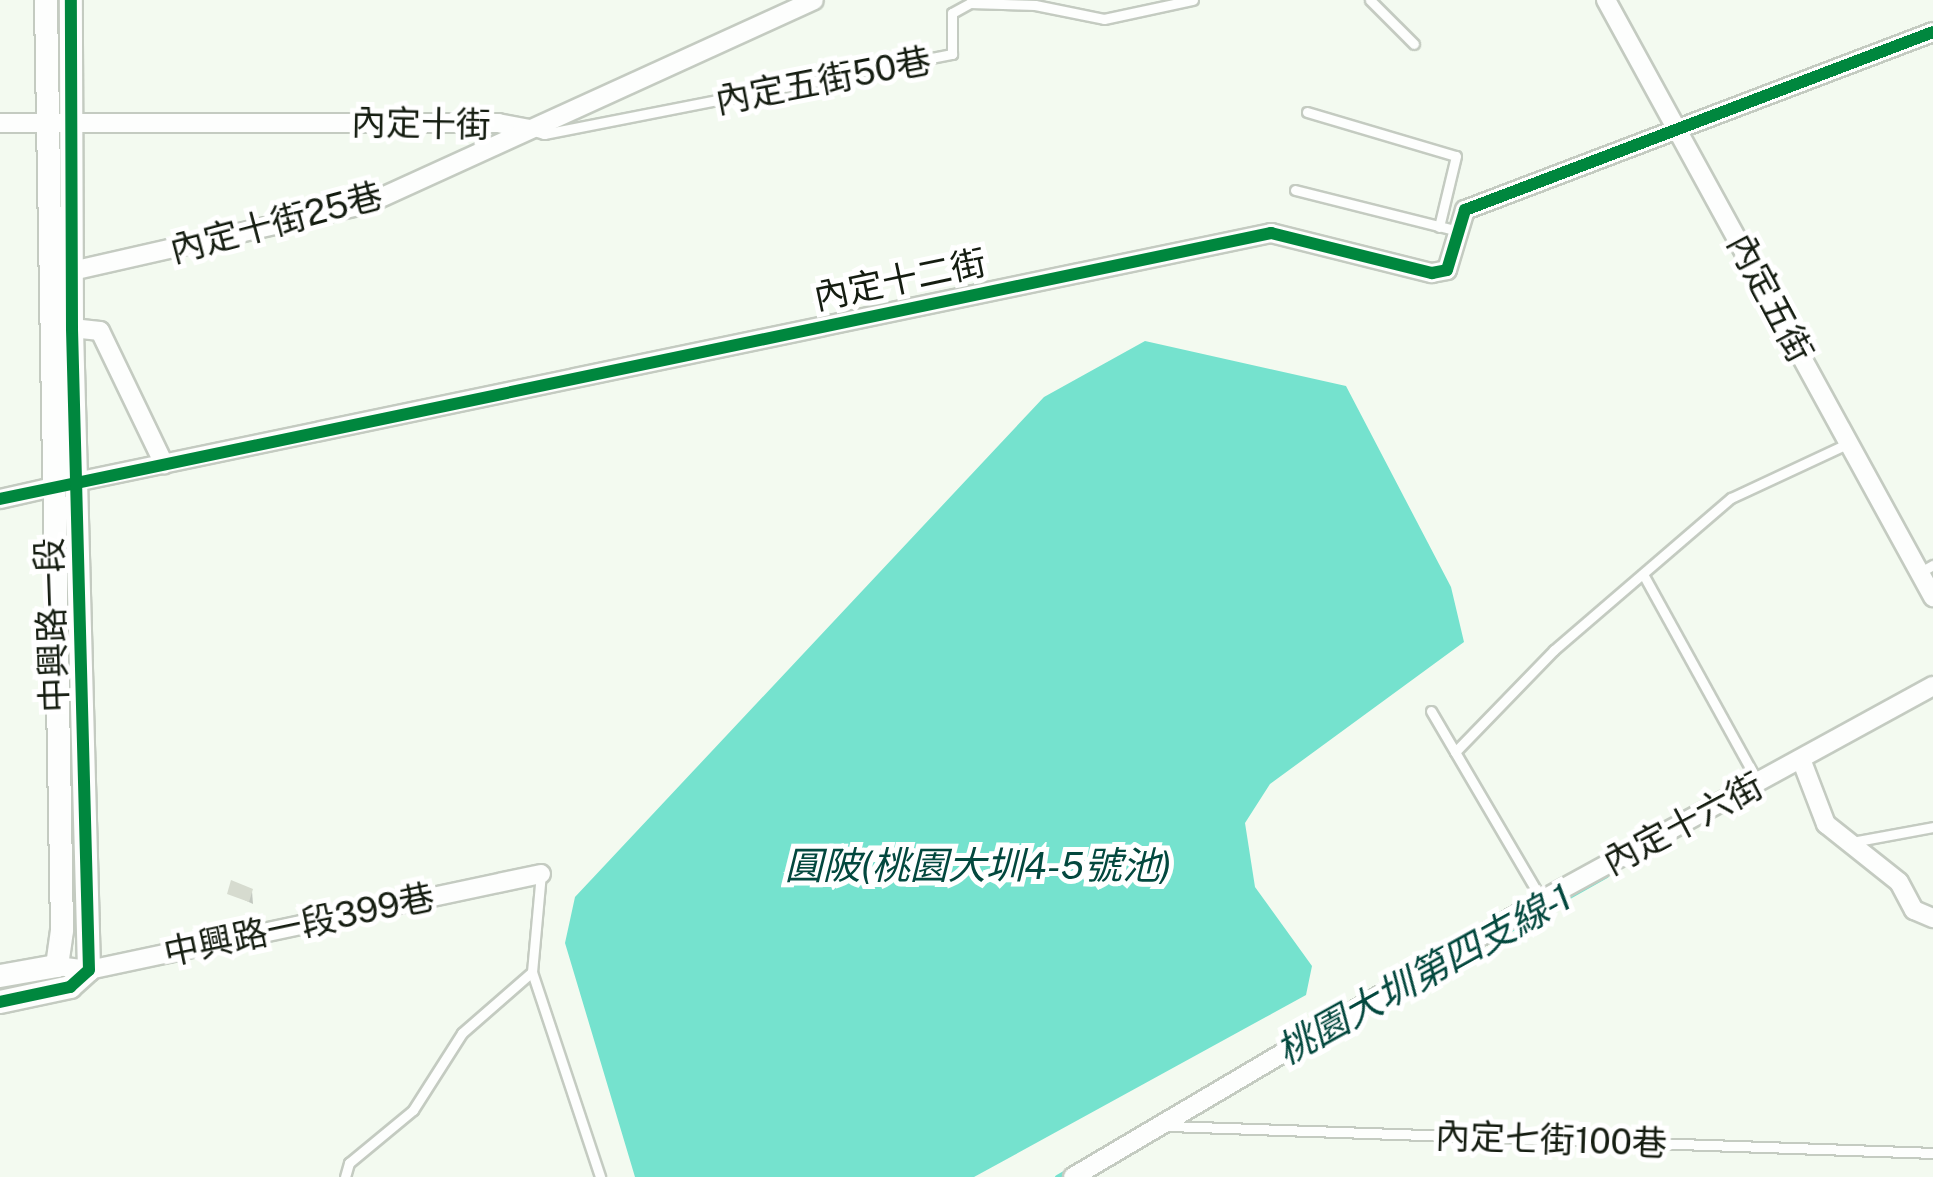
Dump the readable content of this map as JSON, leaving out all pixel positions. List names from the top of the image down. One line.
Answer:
{"streets":{"street":["內定十街","內定十街25巷","內定十二街","內定五街","中興路一段","內定十六街","中興路一段399巷"],"lane":["內定五街50巷","內定七街100巷"]},"crossings":[["內定五街50巷","內定十街"],["內定五街50巷","內定十街25巷"],["內定十街","內定十街25巷"],["內定十街","中興路一段"],["內定十街25巷","中興路一段"],["內定十二街","內定五街"],["內定十二街","中興路一段"],["中興路一段","中興路一段399巷"],["內定十六街","內定七街100巷"]],"water":["圓陂(桃園大圳4-5號池)","桃園大圳第四支線-1"]}
